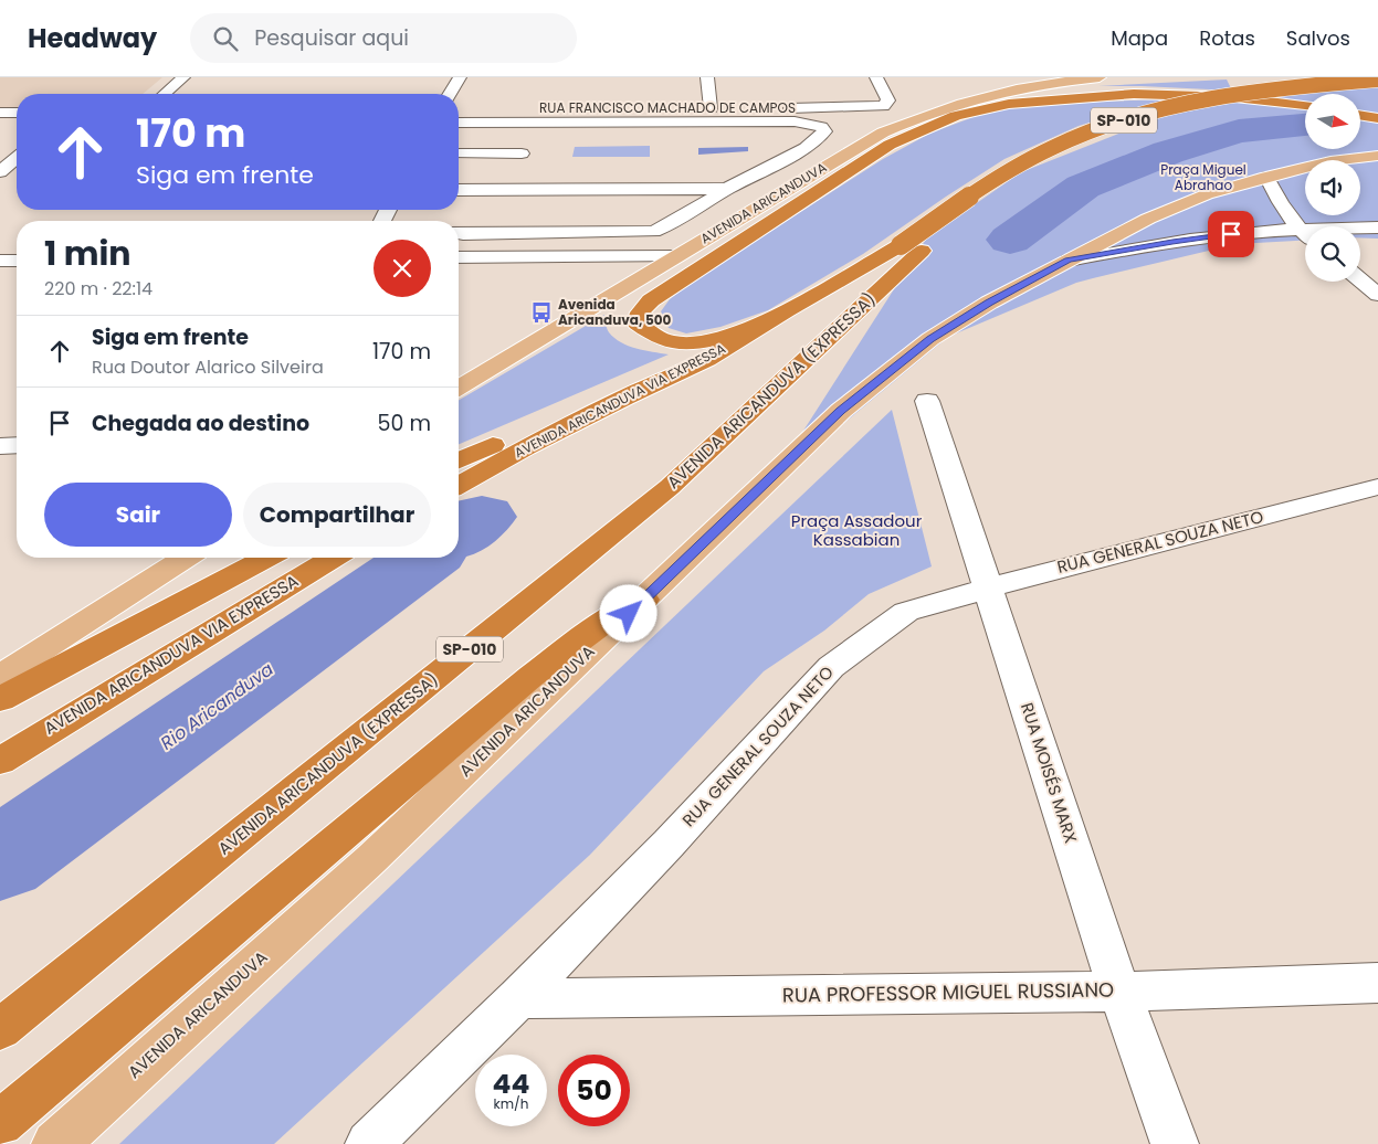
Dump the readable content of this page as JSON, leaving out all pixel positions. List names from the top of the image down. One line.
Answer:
{"streets":{"highway":["SP-010","AVENIDA ARICANDUVA (EXPRESSA)","AVENIDA ARICANDUVA VIA EXPRESSA"],"main road":["AVENIDA ARICANDUVA"],"street":["RUA FRANCISCO MACHADO DE CAMPOS","RUA GENERAL SOUZA NETO","RUA MOISÉS MARX","RUA PROFESSOR MIGUEL RUSSIANO"]},"crossings":[["SP-010","AVENIDA ARICANDUVA (EXPRESSA)"],["SP-010","AVENIDA ARICANDUVA VIA EXPRESSA"],["AVENIDA ARICANDUVA (EXPRESSA)","AVENIDA ARICANDUVA VIA EXPRESSA"],["RUA GENERAL SOUZA NETO","RUA MOISÉS MARX"],["RUA GENERAL SOUZA NETO","RUA PROFESSOR MIGUEL RUSSIANO"],["RUA MOISÉS MARX","RUA PROFESSOR MIGUEL RUSSIANO"]],"water":["Rio Aricanduva"],"parks":["Praça Miguel Abrahao","Praça Assadour Kassabian"],"places":{"bus stop":["Avenida Aricanduva, 500"]},"north":"right","page":{"header":"Headway","search":"Pesquisar aqui","nav":["Mapa","Rotas","Salvos"],"turn":["170 m","Siga em frente"],"heading":["1 min","220 m · 22:14"],"list":[{"name":"Siga em frente","note":"Rua Doutor Alarico Silveira","value":"170 m"},{"name":"Chegada ao destino","value":"50 m"}],"buttons":["Sair","Compartilhar"],"speed":"44 km/h","limit":"50"}}
